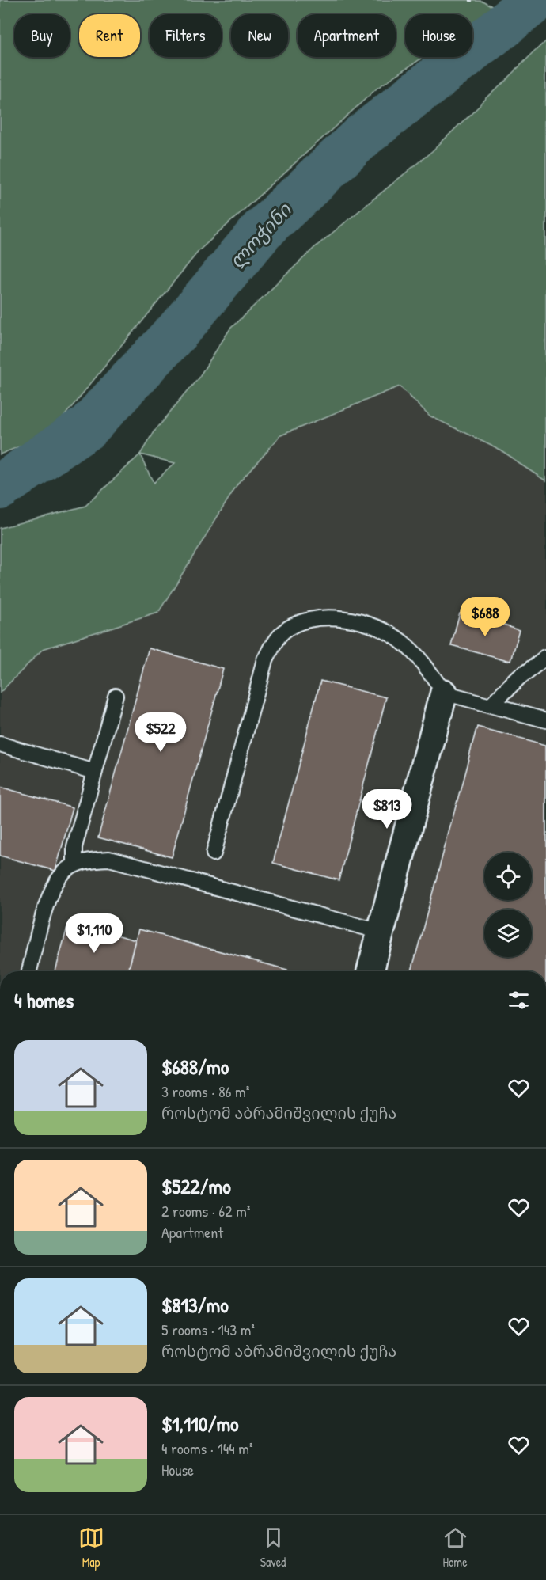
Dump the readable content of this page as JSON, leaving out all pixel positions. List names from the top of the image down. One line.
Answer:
{"water":["ლოჭინი"],"page":{"chip":["Buy","Rent","Filters","New","Apartment","House"],"price":["$688","$522","$813","$1,110"],"heading":"4 homes","list":[{"name":"$688/mo","note":"3 rooms · 86 m² · როსტომ აბრამიშვილის ქუჩა"},{"name":"$522/mo","note":"2 rooms · 62 m² · Apartment"},{"name":"$813/mo","note":"5 rooms · 143 m² · როსტომ აბრამიშვილის ქუჩა"},{"name":"$1,110/mo","note":"4 rooms · 144 m² · House"}],"tabs":["Map","Saved","Home"]}}
